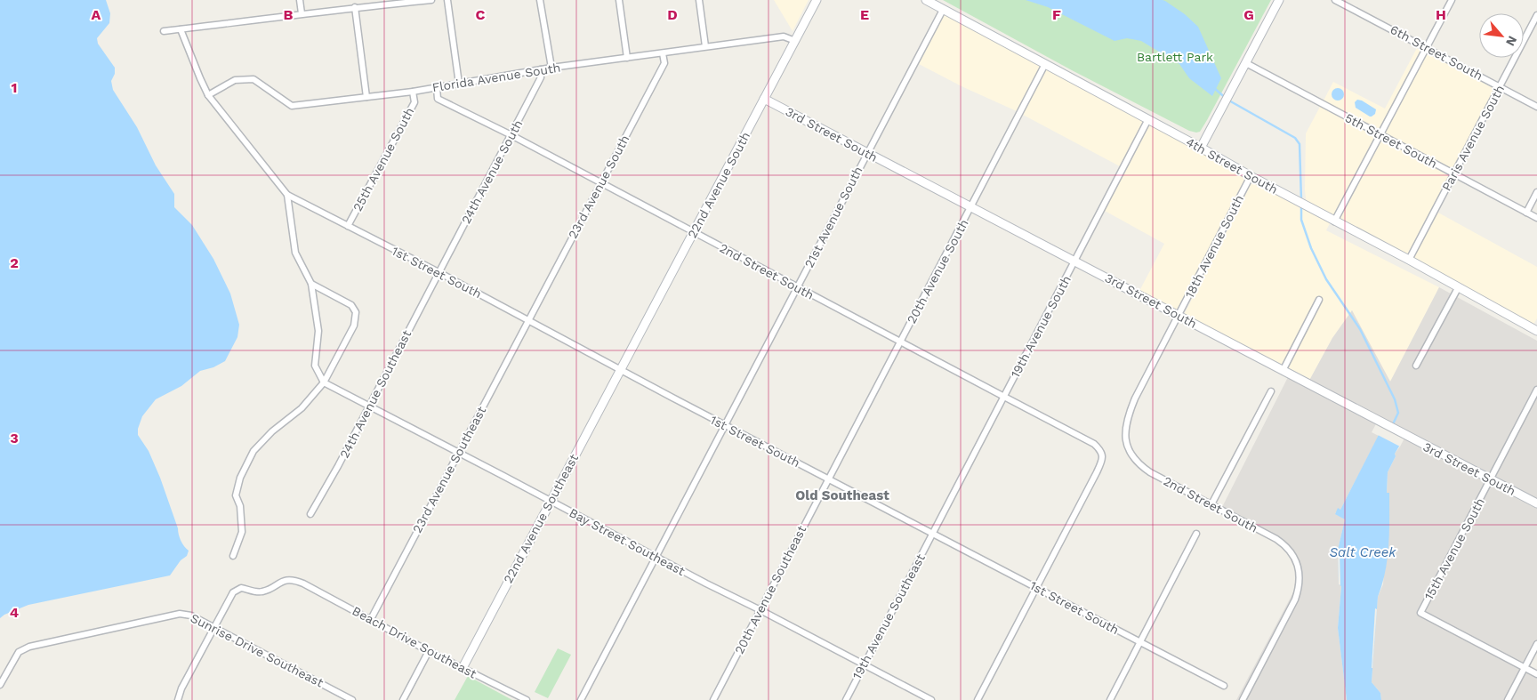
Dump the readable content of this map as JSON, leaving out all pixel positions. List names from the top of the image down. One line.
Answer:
{"streets":{"street":["6th Street South","Florida Avenue South","3rd Street South","Paris Avenue South","5th Street South","25th Avenue South","4th Street South","24th Avenue South","22nd Avenue South","23rd Avenue South","21st Avenue South","18th Avenue South","2nd Street South","20th Avenue South","1st Street South","19th Avenue South","24th Avenue Southeast","23rd Avenue Southeast","22nd Avenue Southeast","Bay Street Southeast","15th Avenue South","20th Avenue Southeast","19th Avenue Southeast","Beach Drive Southeast","Sunrise Drive Southeast"]},"crossings":[["6th Street South","Paris Avenue South"],["Florida Avenue South","25th Avenue South"],["Florida Avenue South","24th Avenue South"],["Florida Avenue South","22nd Avenue South"],["Florida Avenue South","23rd Avenue South"],["Florida Avenue South","2nd Street South"],["3rd Street South","22nd Avenue South"],["3rd Street South","21st Avenue South"],["3rd Street South","18th Avenue South"],["3rd Street South","20th Avenue South"],["3rd Street South","19th Avenue South"],["3rd Street South","15th Avenue South"],["Paris Avenue South","5th Street South"],["Paris Avenue South","4th Street South"],["25th Avenue South","1st Street South"],["4th Street South","21st Avenue South"],["4th Street South","18th Avenue South"],["4th Street South","20th Avenue South"],["4th Street South","19th Avenue South"],["24th Avenue South","2nd Street South"],["24th Avenue South","1st Street South"],["24th Avenue South","24th Avenue Southeast"],["22nd Avenue South","2nd Street South"],["22nd Avenue South","1st Street South"],["22nd Avenue South","22nd Avenue Southeast"],["23rd Avenue South","2nd Street South"],["23rd Avenue South","1st Street South"],["23rd Avenue South","23rd Avenue Southeast"],["21st Avenue South","2nd Street South"],["21st Avenue South","1st Street South"],["21st Avenue South","Bay Street Southeast"],["18th Avenue South","2nd Street South"],["2nd Street South","20th Avenue South"],["2nd Street South","1st Street South"],["2nd Street South","19th Avenue South"],["20th Avenue South","1st Street South"],["20th Avenue South","20th Avenue Southeast"],["1st Street South","19th Avenue South"],["1st Street South","24th Avenue Southeast"],["1st Street South","23rd Avenue Southeast"],["1st Street South","22nd Avenue Southeast"],["1st Street South","20th Avenue Southeast"],["1st Street South","19th Avenue Southeast"],["19th Avenue South","19th Avenue Southeast"],["24th Avenue Southeast","Bay Street Southeast"],["23rd Avenue Southeast","Bay Street Southeast"],["23rd Avenue Southeast","Beach Drive Southeast"],["22nd Avenue Southeast","Bay Street Southeast"],["22nd Avenue Southeast","Beach Drive Southeast"],["Bay Street Southeast","20th Avenue Southeast"],["Bay Street Southeast","19th Avenue Southeast"],["Beach Drive Southeast","Sunrise Drive Southeast"]],"districts":["Old Southeast"],"water":["Salt Creek"],"parks":["Bartlett Park"],"north":"bottom right","grid":{"columns":["A","B","C","D","E","F","G","H"],"rows":["1","2","3","4"]}}
